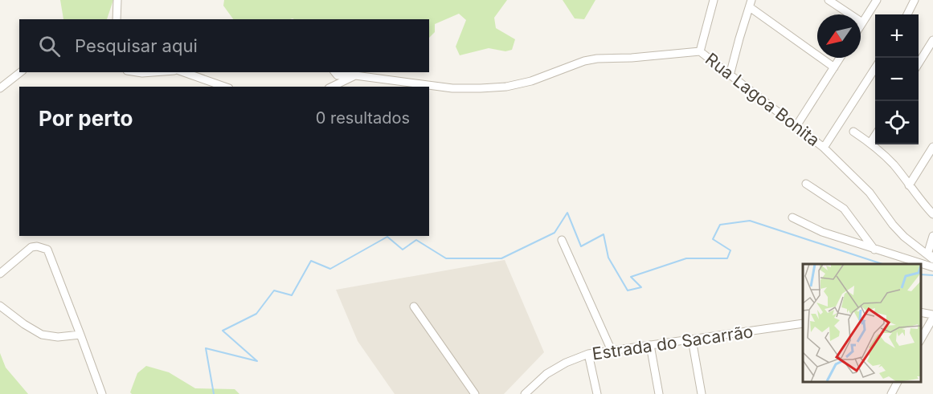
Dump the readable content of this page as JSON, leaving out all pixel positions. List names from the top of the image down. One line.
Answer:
{"streets":{"street":["Rua Lagoa Bonita","Estrada do Sacarrão"]},"north":"bottom left","page":{"map_buttons":["+","−"],"search":"Pesquisar aqui","heading":["Por perto","0 resultados"]}}
